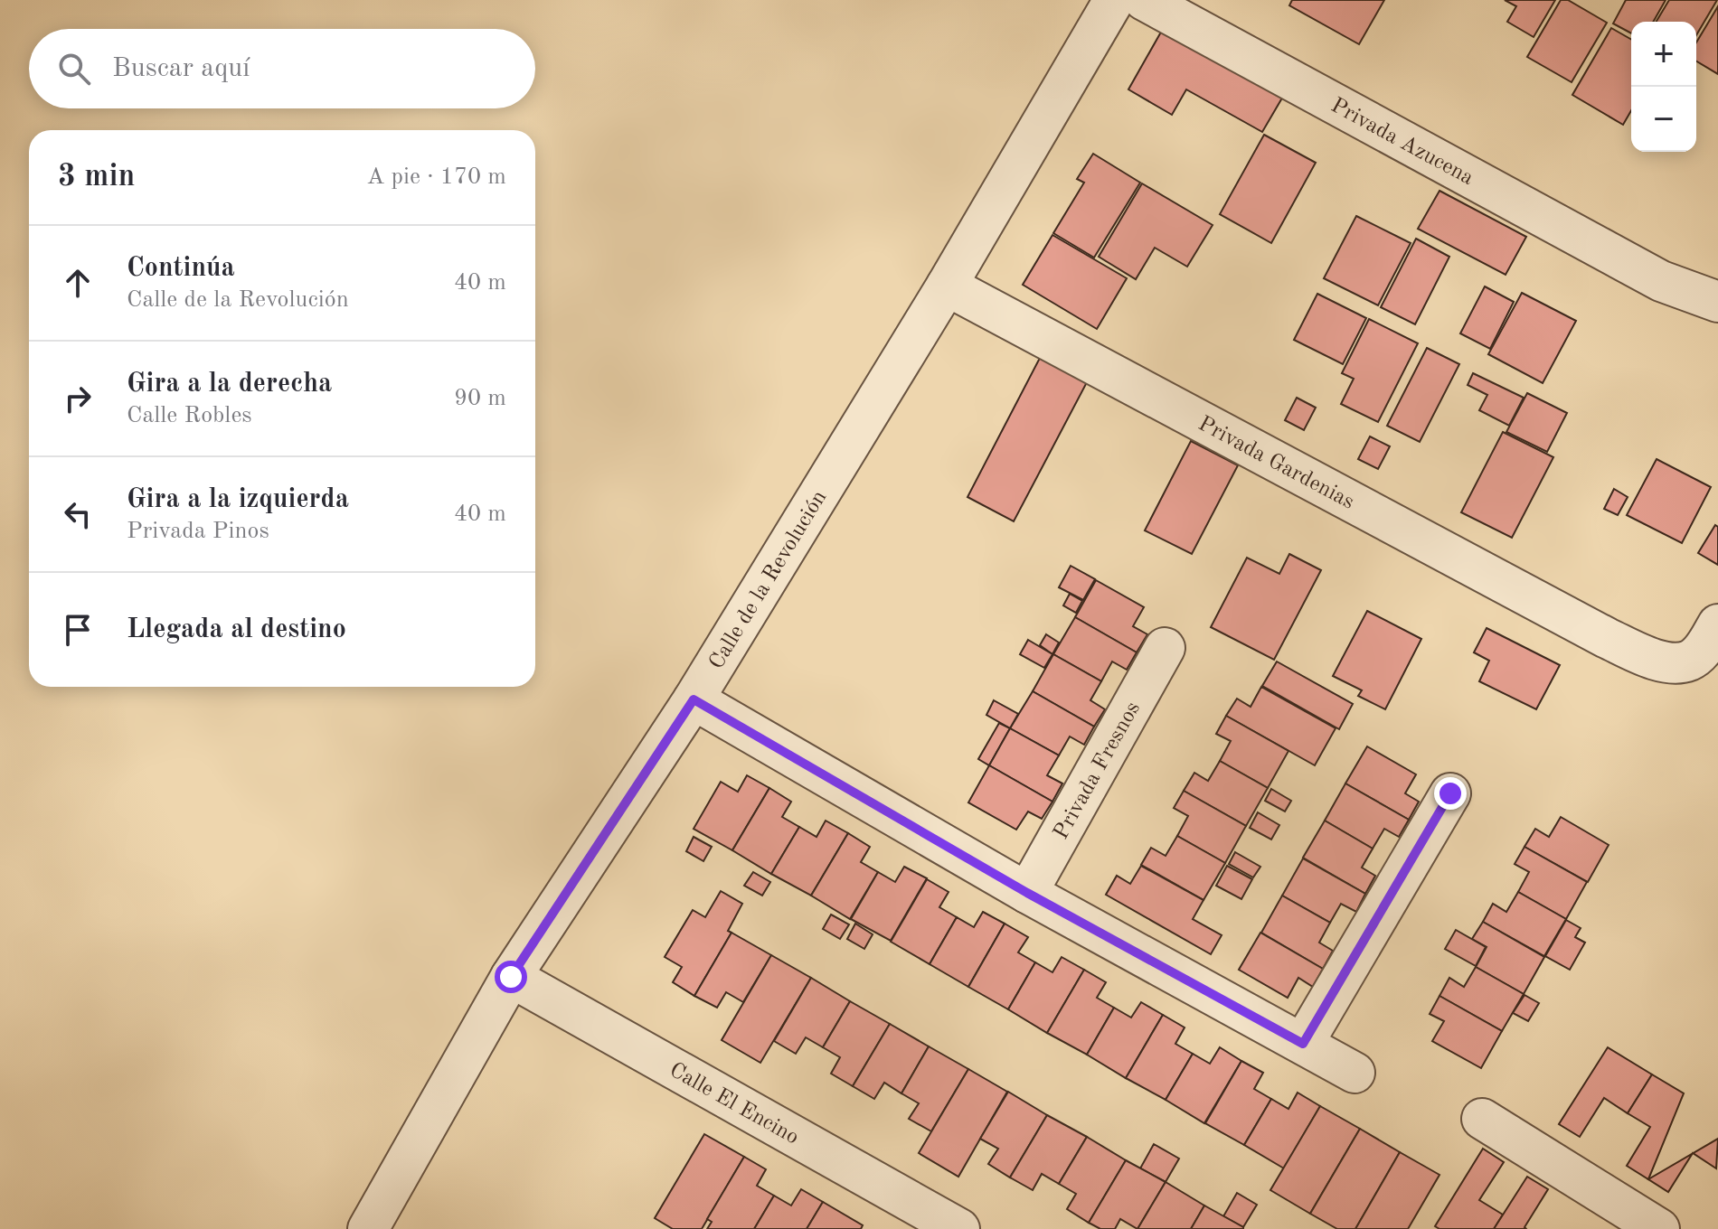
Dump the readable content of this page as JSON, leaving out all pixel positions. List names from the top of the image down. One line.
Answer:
{"streets":{"street":["Privada Azucena","Privada Gardenias","Calle de la Revolución","Privada Fresnos","Calle El Encino"]},"crossings":[["Privada Gardenias","Calle de la Revolución"],["Calle de la Revolución","Calle El Encino"]],"page":{"map_buttons":["+","−"],"search":"Buscar aquí","heading":["3 min","A pie · 170 m"],"list":[["Continúa","Calle de la Revolución","40 m"],["Gira a la derecha","Calle Robles","90 m"],["Gira a la izquierda","Privada Pinos","40 m"],"Llegada al destino"]}}
